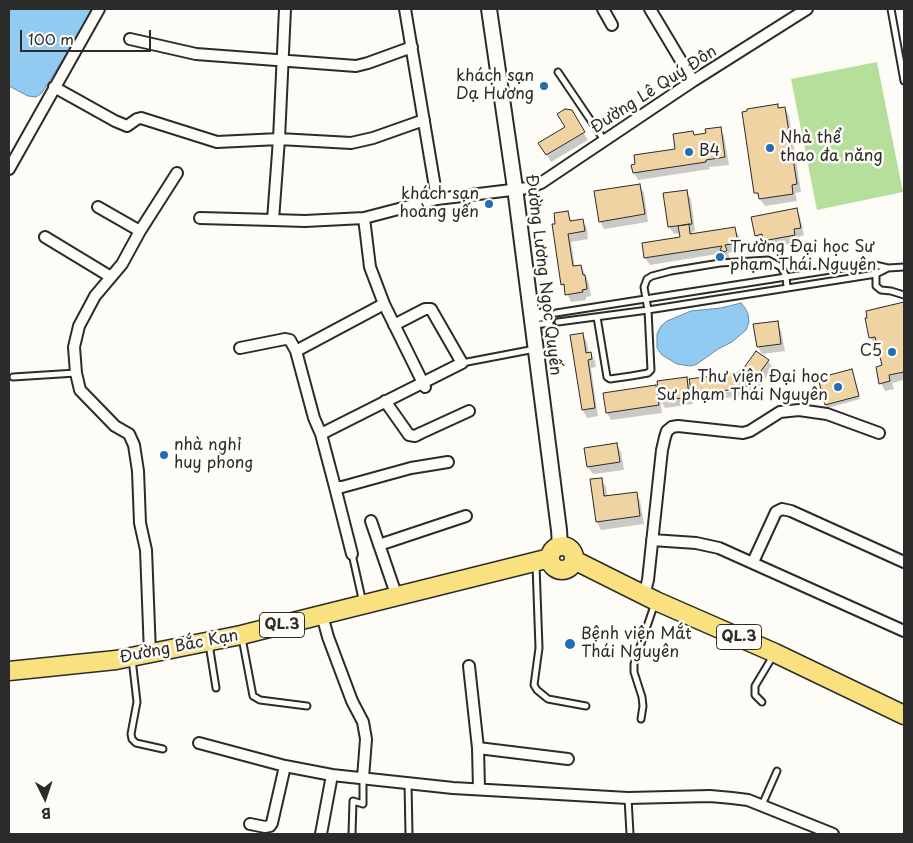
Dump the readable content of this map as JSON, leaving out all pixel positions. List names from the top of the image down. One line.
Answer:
{"streets":{"highway":["QL.3","Đường Bắc Kạn"],"main road":["Đường Lương Ngọc Quyến"],"street":["Đường Lê Quý Đôn"]},"crossings":[["Đường Lê Quý Đôn","Đường Lương Ngọc Quyến"],["Đường Lương Ngọc Quyến","QL.3"],["Đường Lương Ngọc Quyến","Đường Bắc Kạn"],["QL.3","Đường Bắc Kạn"]],"places":["khách sạn Dạ Hương","Nhà thể thao đa năng","B4","khách sạn hoàng yến","Trường Đại học Sư phạm Thái Nguyên","C5","Thư viện Đại học Sư phạm Thái Nguyên","nhà nghỉ huy phong","Bệnh viện Mắt Thái Nguyên"],"scale_bar":"100 m","north":"bottom"}
